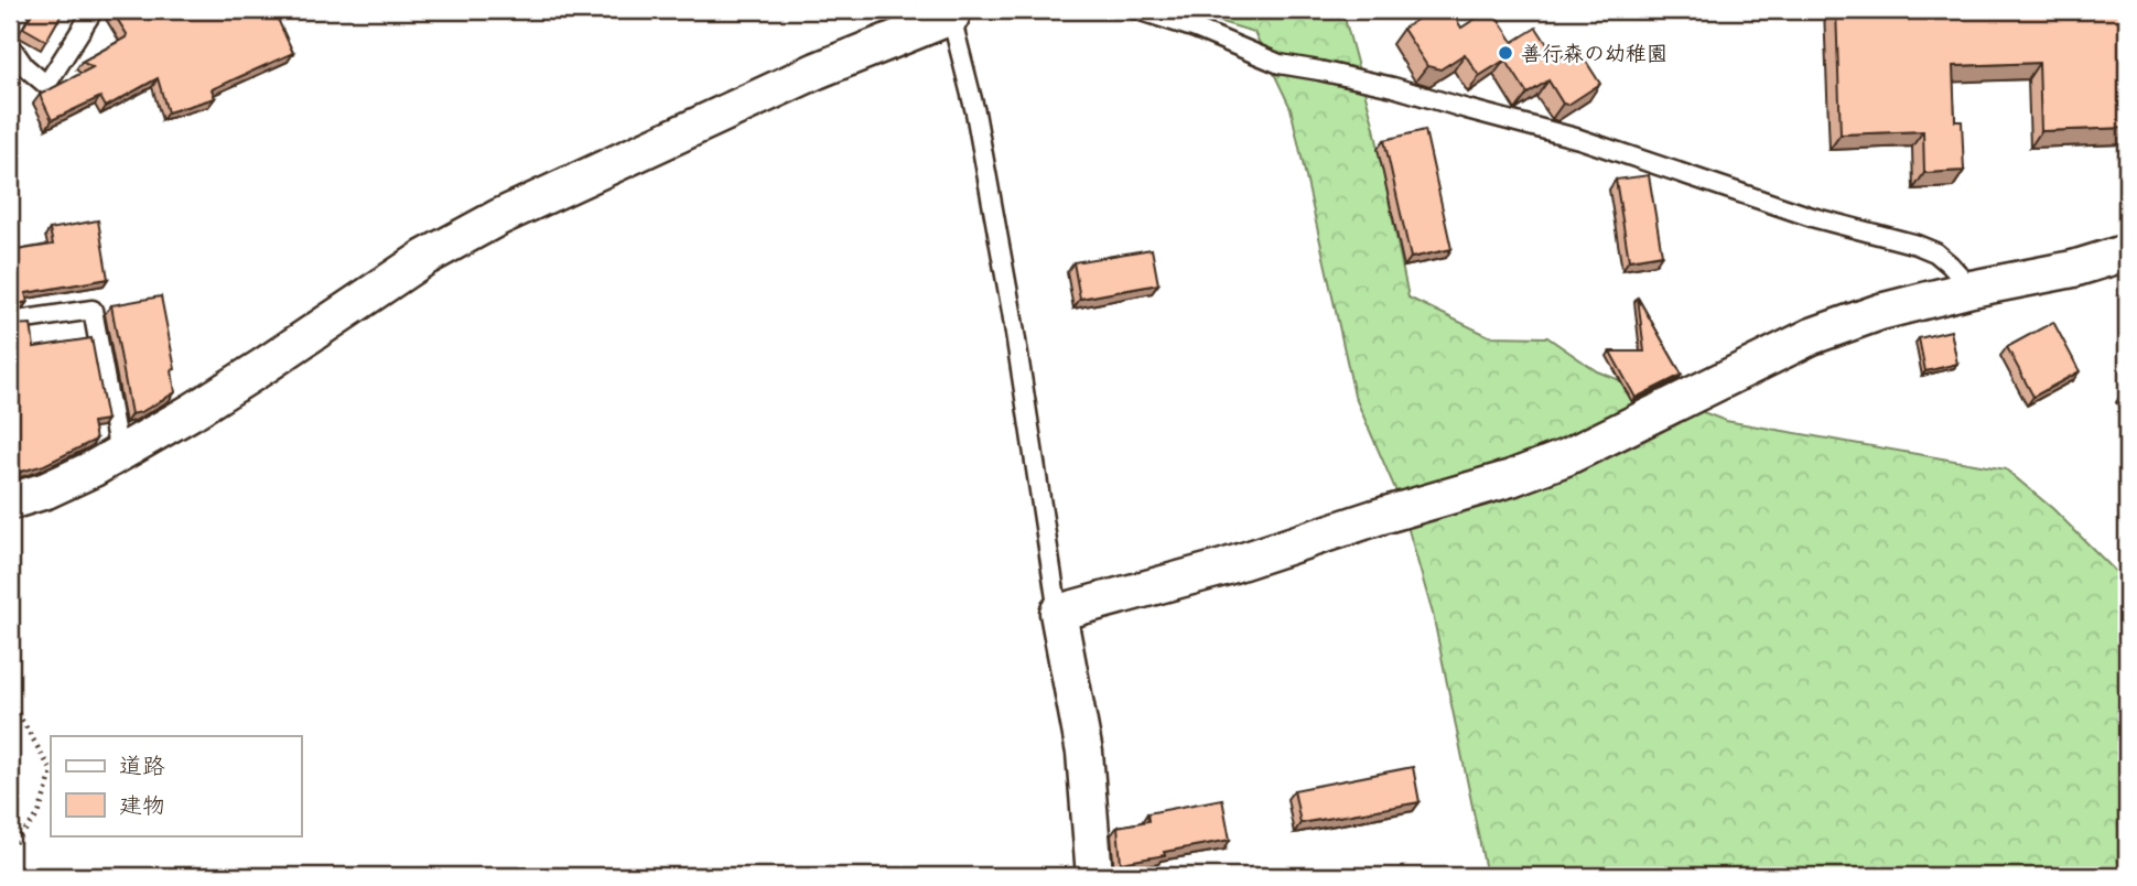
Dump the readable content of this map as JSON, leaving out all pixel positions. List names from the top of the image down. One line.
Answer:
{"places":["善行森の幼稚園"],"legend":["道路","建物"]}
